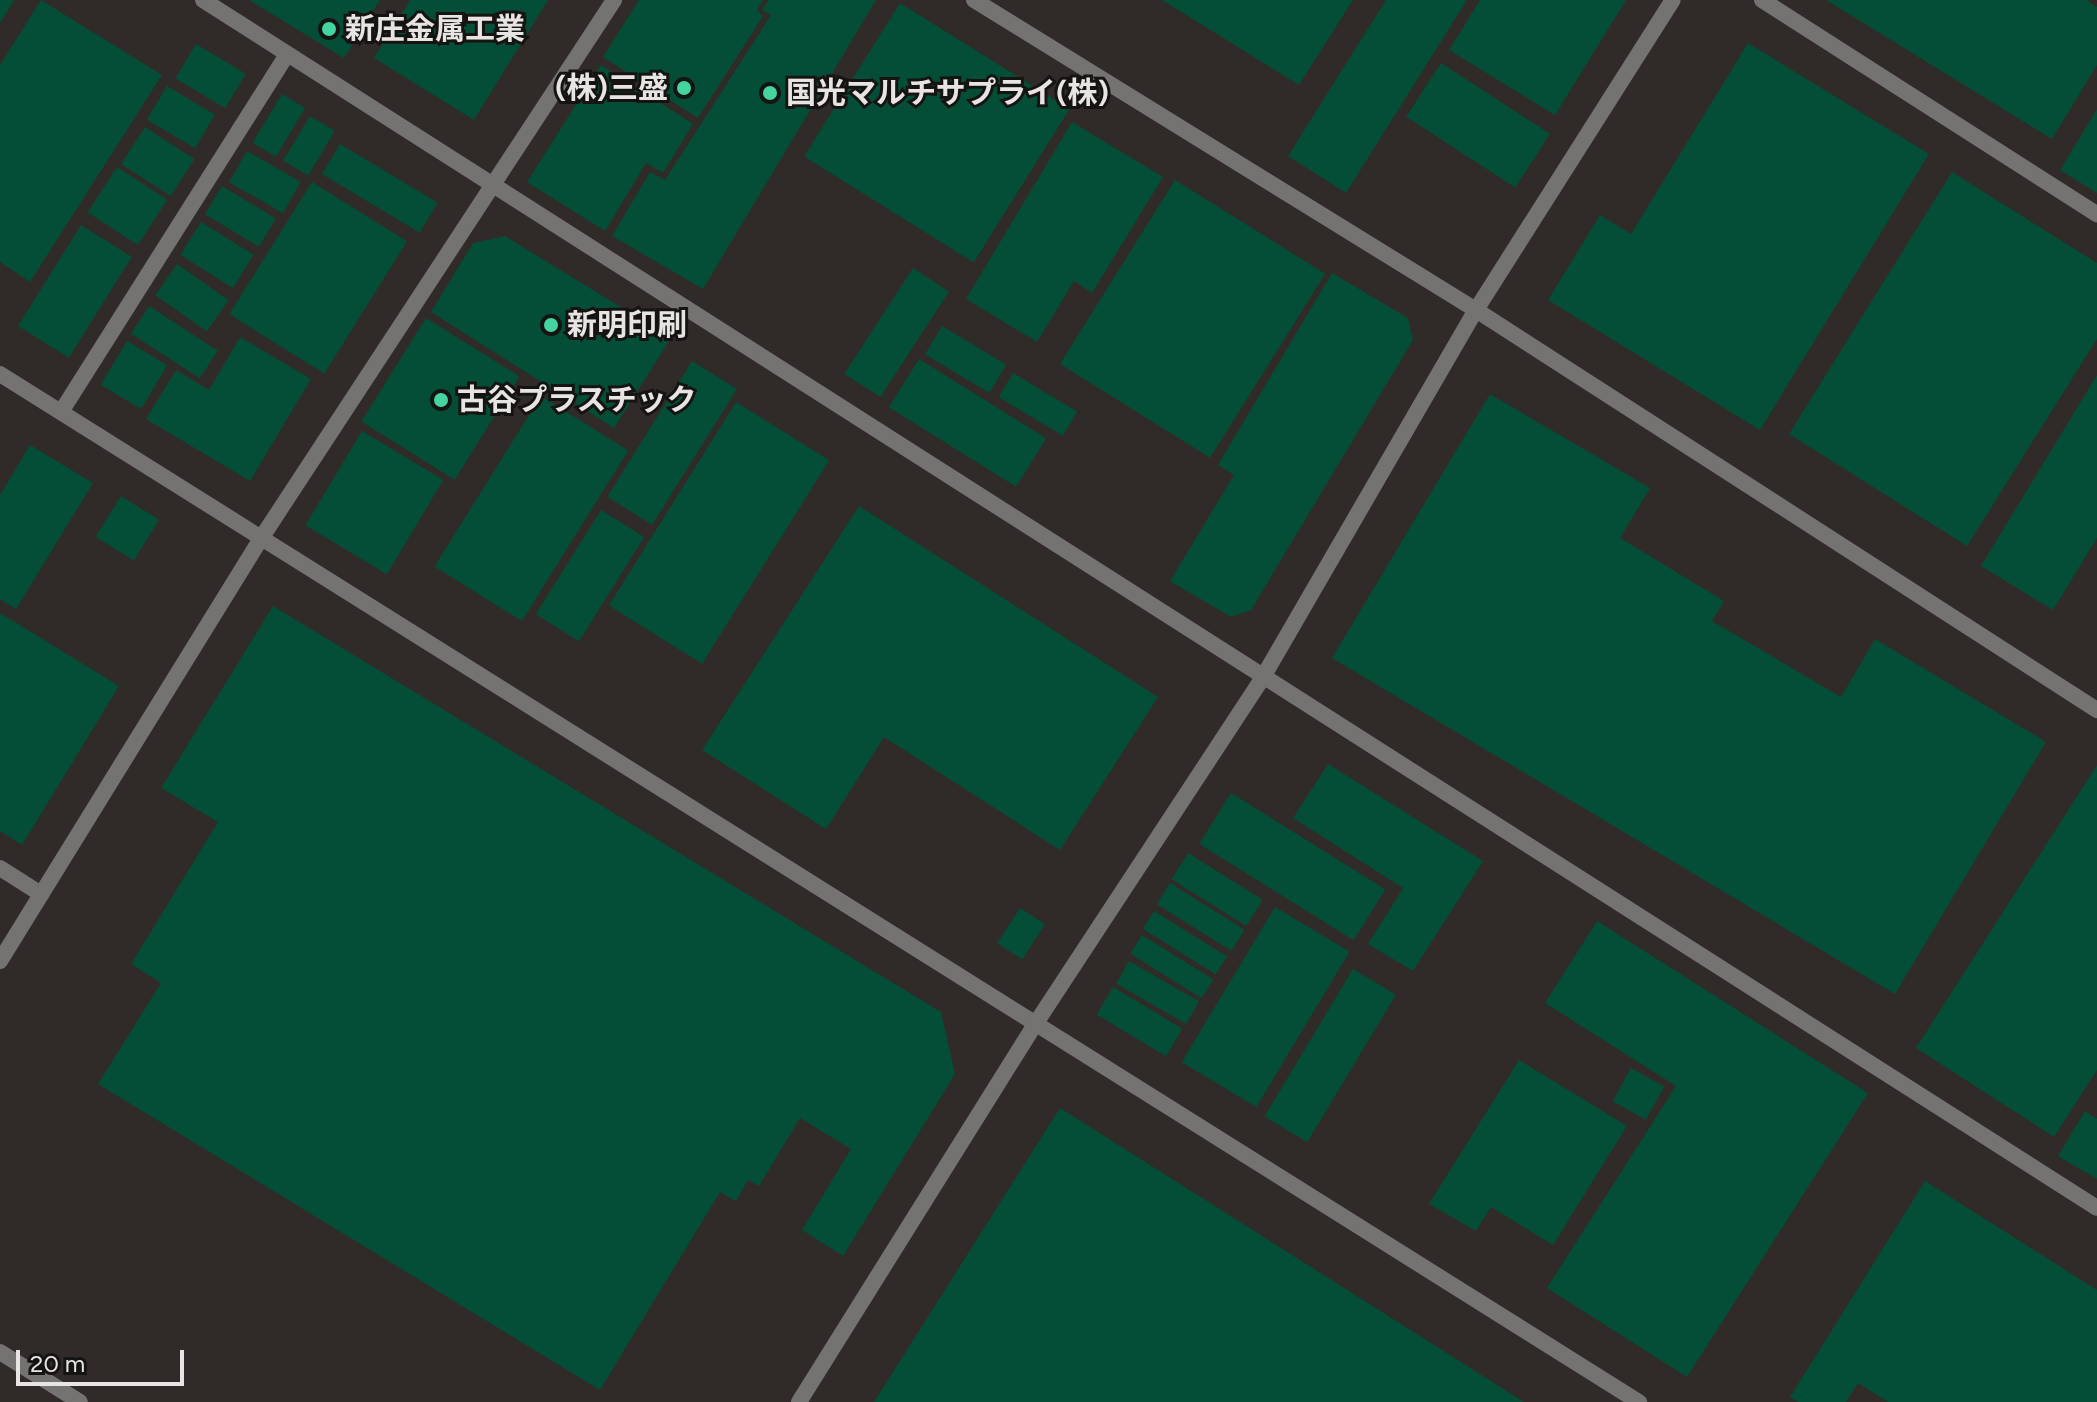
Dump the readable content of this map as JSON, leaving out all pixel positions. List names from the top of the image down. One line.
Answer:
{"places":["新庄金属工業","(株)三盛","国光マルチサプライ(株)","新明印刷","古谷プラスチック"],"scale_bar":"20 m"}
